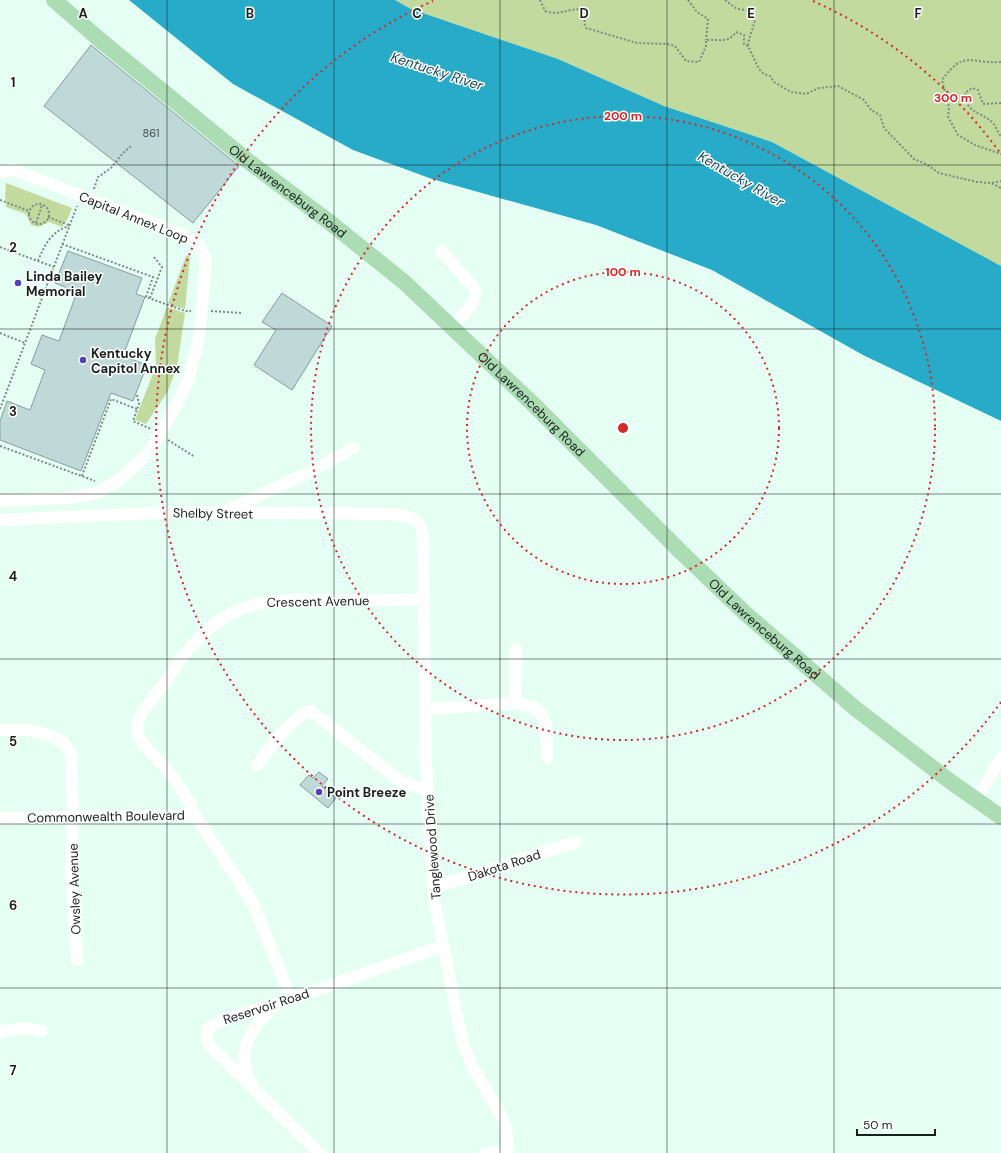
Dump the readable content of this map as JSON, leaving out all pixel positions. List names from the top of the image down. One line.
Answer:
{"streets":{"main road":["Old Lawrenceburg Road"],"street":["Capital Annex Loop","Shelby Street","Crescent Avenue","Commonwealth Boulevard","Tanglewood Drive","Dakota Road","Owsley Avenue","Reservoir Road"]},"crossings":[["Shelby Street","Tanglewood Drive"],["Crescent Avenue","Commonwealth Boulevard"],["Crescent Avenue","Tanglewood Drive"],["Commonwealth Boulevard","Owsley Avenue"],["Commonwealth Boulevard","Reservoir Road"],["Tanglewood Drive","Dakota Road"],["Tanglewood Drive","Reservoir Road"]],"water":["Kentucky River"],"places":["Linda Bailey Memorial","Kentucky Capitol Annex","Point Breeze"],"house_numbers":["861"],"scale_bar":"50 m","grid":{"columns":["A","B","C","D","E","F"],"rows":["1","2","3","4","5","6","7"]},"rings":["300 m","200 m","100 m"]}
